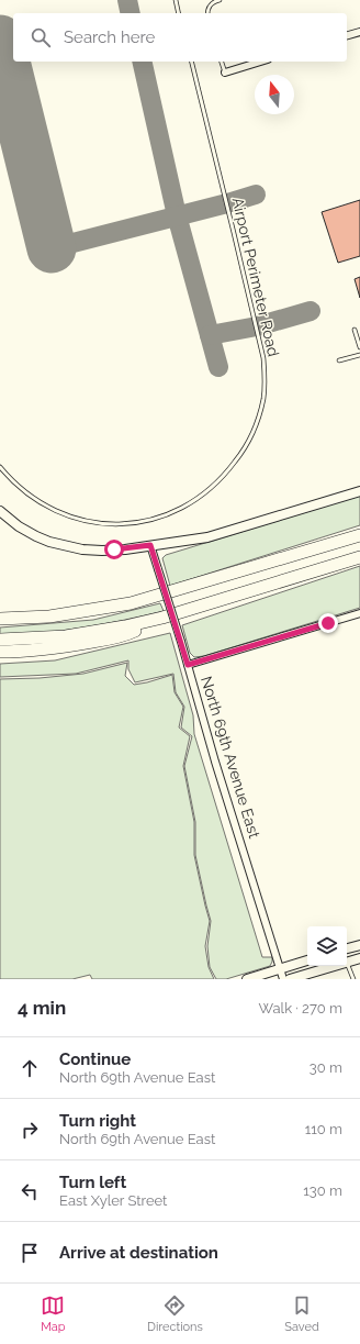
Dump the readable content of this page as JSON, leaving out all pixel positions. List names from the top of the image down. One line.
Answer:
{"streets":{"street":["North 69th Avenue East"],"lane":["Airport Perimeter Road"]},"north":"top","page":{"search":"Search here","heading":["4 min","Walk · 270 m"],"list":[["Continue","North 69th Avenue East","30 m"],["Turn right","North 69th Avenue East","110 m"],["Turn left","East Xyler Street","130 m"],"Arrive at destination"],"nav":["Map","Directions","Saved"]}}
